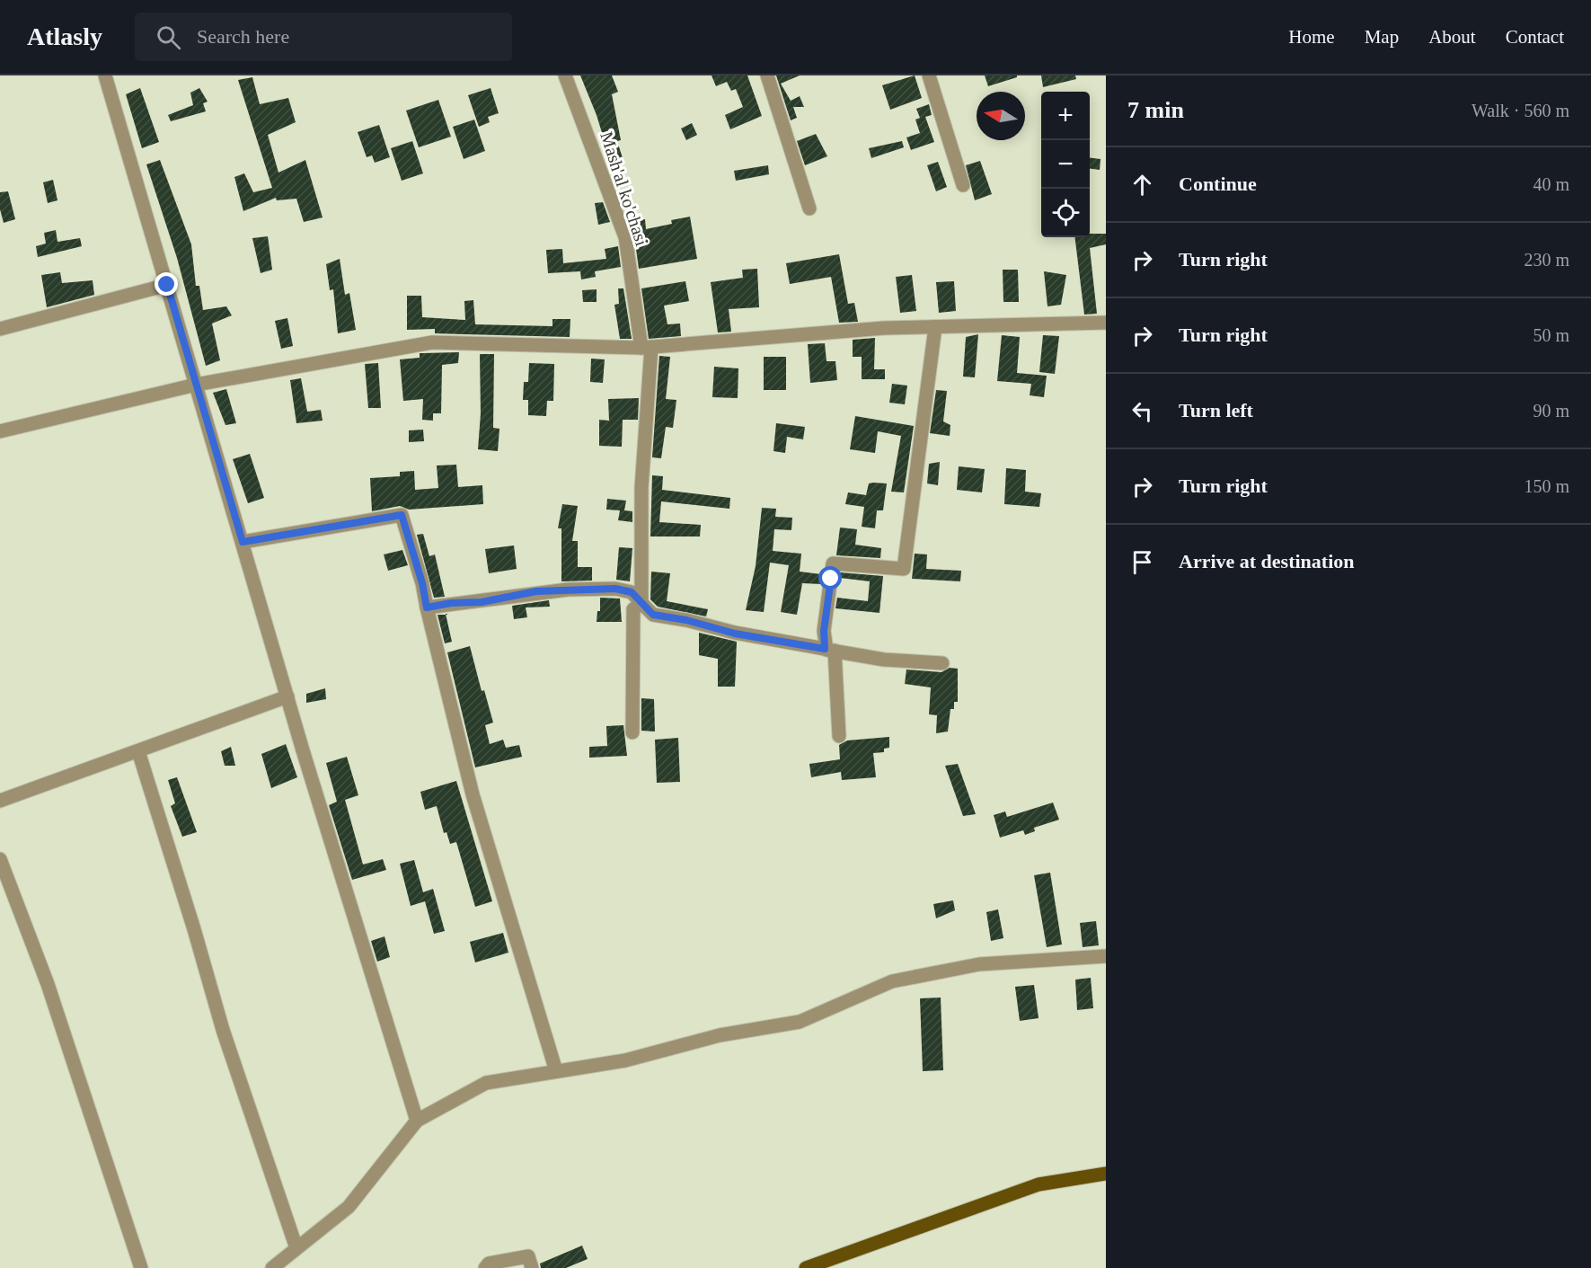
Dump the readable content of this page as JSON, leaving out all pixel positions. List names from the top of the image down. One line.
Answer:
{"streets":{"street":["Mash'al ko'chasi"]},"north":"left","page":{"header":"Atlasly","search":"Search here","nav":["Home","Map","About","Contact"],"heading":["7 min","Walk · 560 m"],"map_buttons":["+","−"],"list":[["Continue","40 m"],["Turn right","230 m"],["Turn right","50 m"],["Turn left","90 m"],["Turn right","150 m"],"Arrive at destination"]}}
